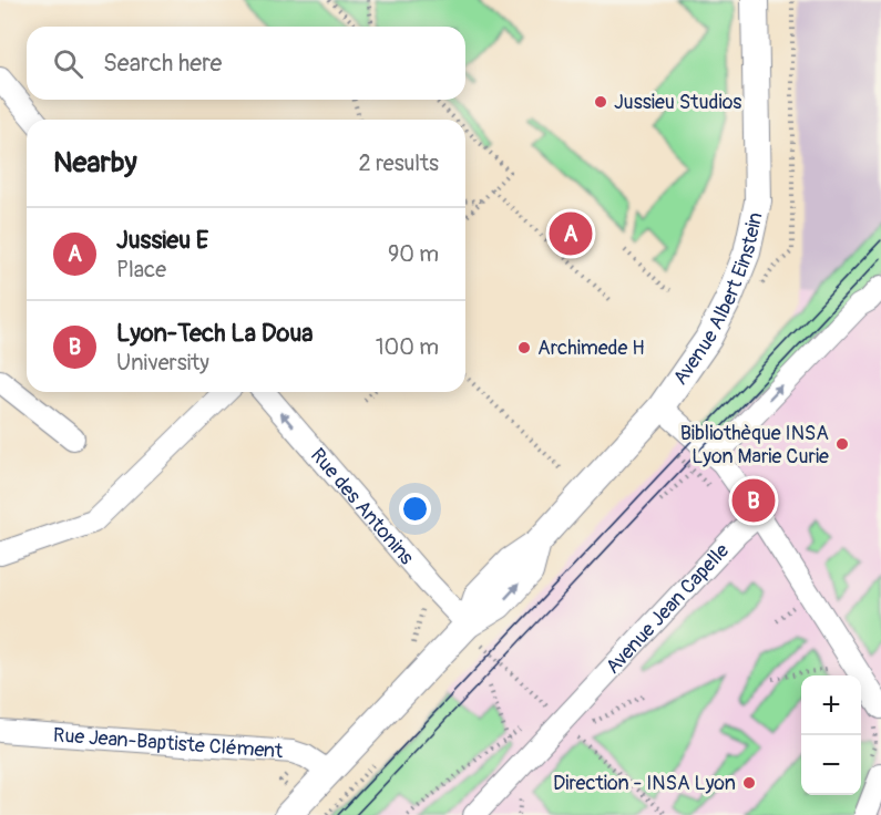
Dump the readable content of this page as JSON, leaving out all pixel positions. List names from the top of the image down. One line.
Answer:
{"streets":{"street":["Avenue Albert Einstein","Rue des Antonins","Avenue Jean Capelle","Rue Jean-Baptiste Clément"]},"crossings":[["Avenue Albert Einstein","Rue des Antonins"],["Avenue Albert Einstein","Rue Jean-Baptiste Clément"]],"one_way":["Rue des Antonins"],"places":["Jussieu Studios","Archimede H","Bibliothèque INSA Lyon Marie Curie","Direction - INSA Lyon"],"page":{"search":"Search here","heading":["Nearby","2 results"],"list":[{"mark":"A","name":"Jussieu E","note":"Place","value":"90 m"},{"mark":"B","name":"Lyon-Tech La Doua","note":"University","value":"100 m"}],"pins":["A","B"],"map_buttons":["+","−"]}}
